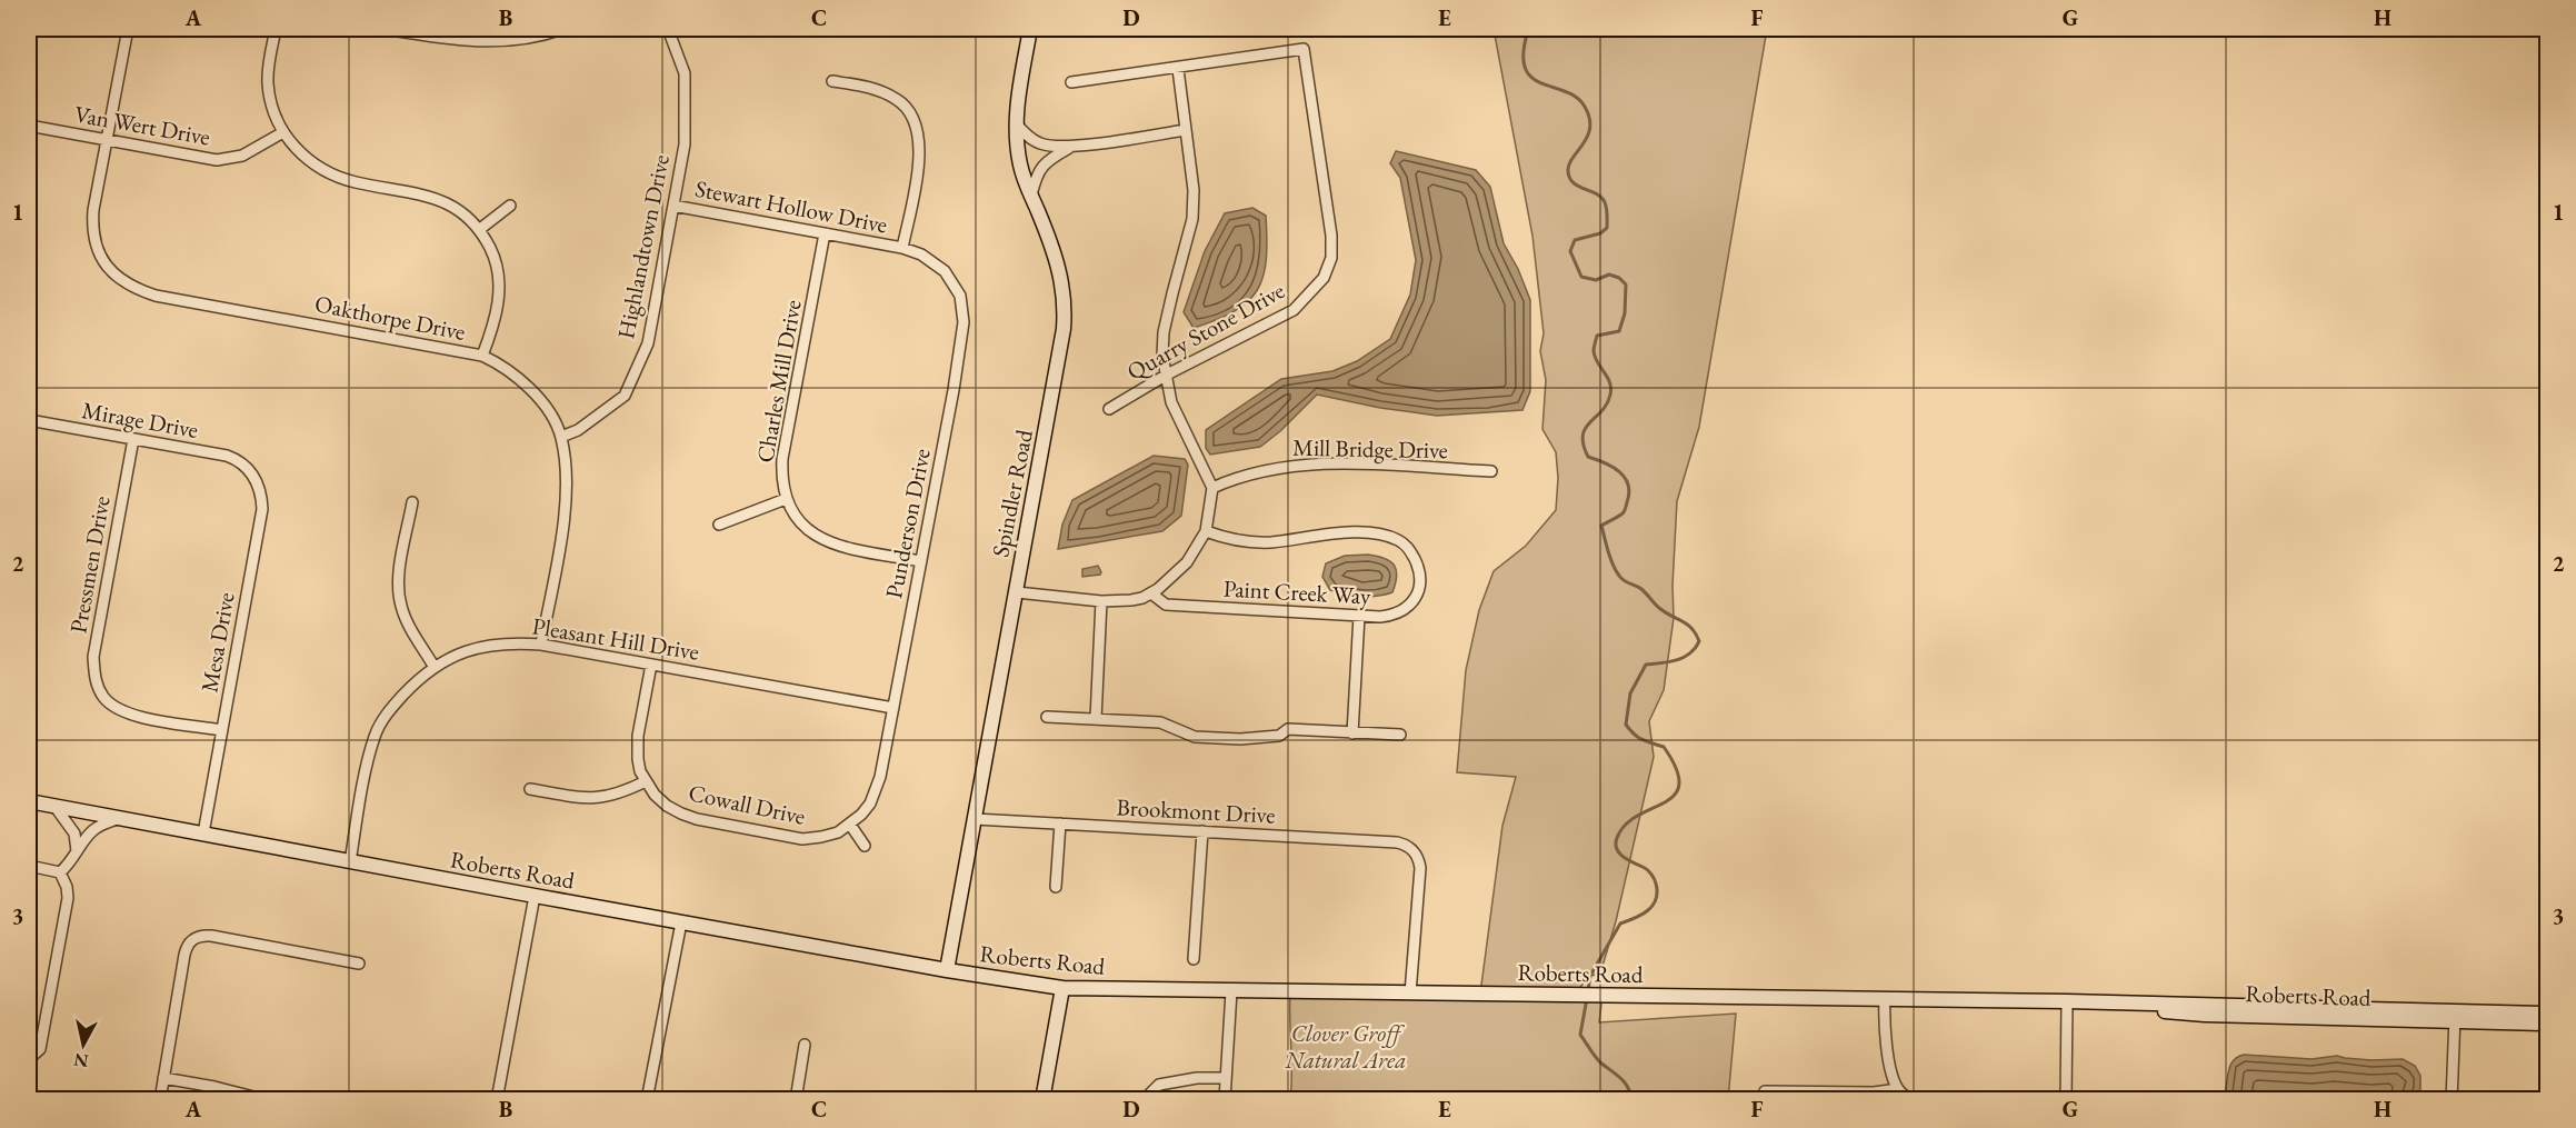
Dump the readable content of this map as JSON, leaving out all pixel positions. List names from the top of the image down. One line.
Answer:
{"streets":{"main road":["Spindler Road","Roberts Road"],"street":["Van Wert Drive","Stewart Hollow Drive","Highlandtown Drive","Oakthorpe Drive","Quarry Stone Drive","Charles Mill Drive","Mirage Drive","Mill Bridge Drive","Punderson Drive","Pressmen Drive","Paint Creek Way","Pleasant Hill Drive","Mesa Drive","Cowall Drive","Brookmont Drive"]},"crossings":[["Van Wert Drive","Oakthorpe Drive"],["Stewart Hollow Drive","Highlandtown Drive"],["Stewart Hollow Drive","Charles Mill Drive"],["Stewart Hollow Drive","Punderson Drive"],["Highlandtown Drive","Oakthorpe Drive"],["Oakthorpe Drive","Pleasant Hill Drive"],["Charles Mill Drive","Punderson Drive"],["Mirage Drive","Pressmen Drive"],["Mirage Drive","Mesa Drive"],["Spindler Road","Brookmont Drive"],["Spindler Road","Roberts Road"],["Punderson Drive","Pleasant Hill Drive"],["Punderson Drive","Cowall Drive"],["Pressmen Drive","Mesa Drive"],["Pleasant Hill Drive","Cowall Drive"],["Pleasant Hill Drive","Roberts Road"],["Mesa Drive","Roberts Road"]],"parks":["Clover Groff Natural Area"],"north":"bottom","grid":{"columns":["A","B","C","D","E","F","G","H"],"rows":["1","2","3"]}}
